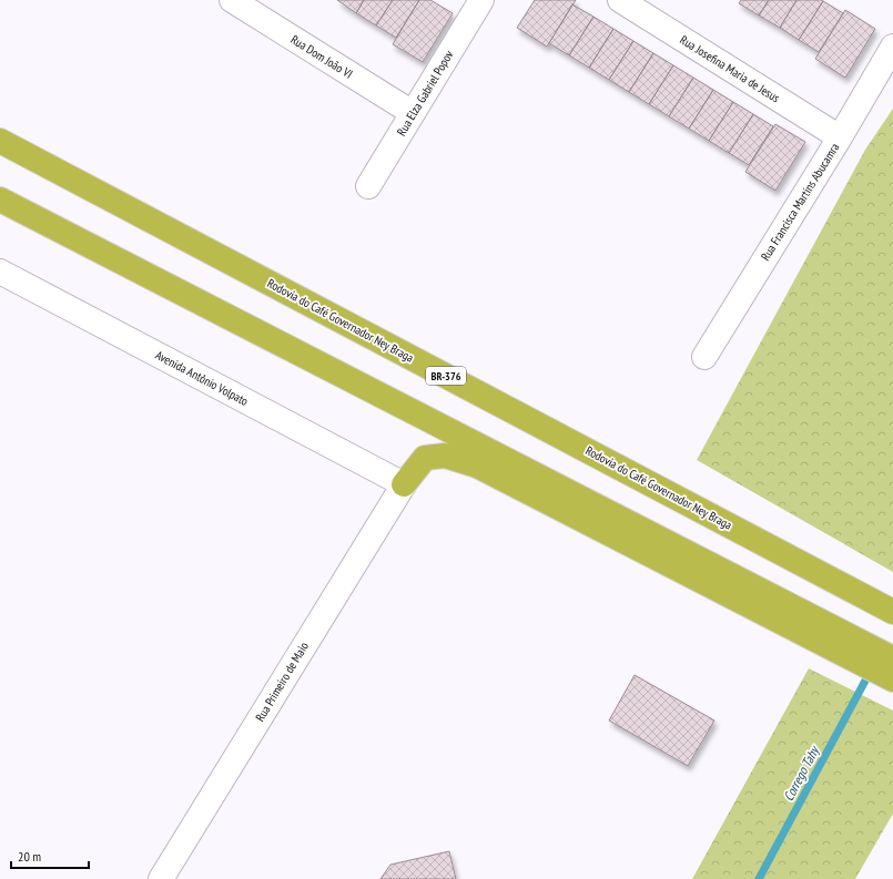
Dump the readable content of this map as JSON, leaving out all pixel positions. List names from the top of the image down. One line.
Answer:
{"streets":{"highway":["Rodovia do Café Governador Ney Braga","BR-376"],"street":["Rua Dom João VI","Rua Josefina Maria de Jesus","Rua Elza Gabriel Popov","Rua Francisca Martins Abucamra","Avenida Antônio Volpato","Rua Primeiro de Maio"]},"crossings":[["Rua Dom João VI","Rua Elza Gabriel Popov"],["Rua Josefina Maria de Jesus","Rua Francisca Martins Abucamra"],["Avenida Antônio Volpato","Rua Primeiro de Maio"]],"water":["Corrego Tahy"],"scale_bar":"20 m"}
